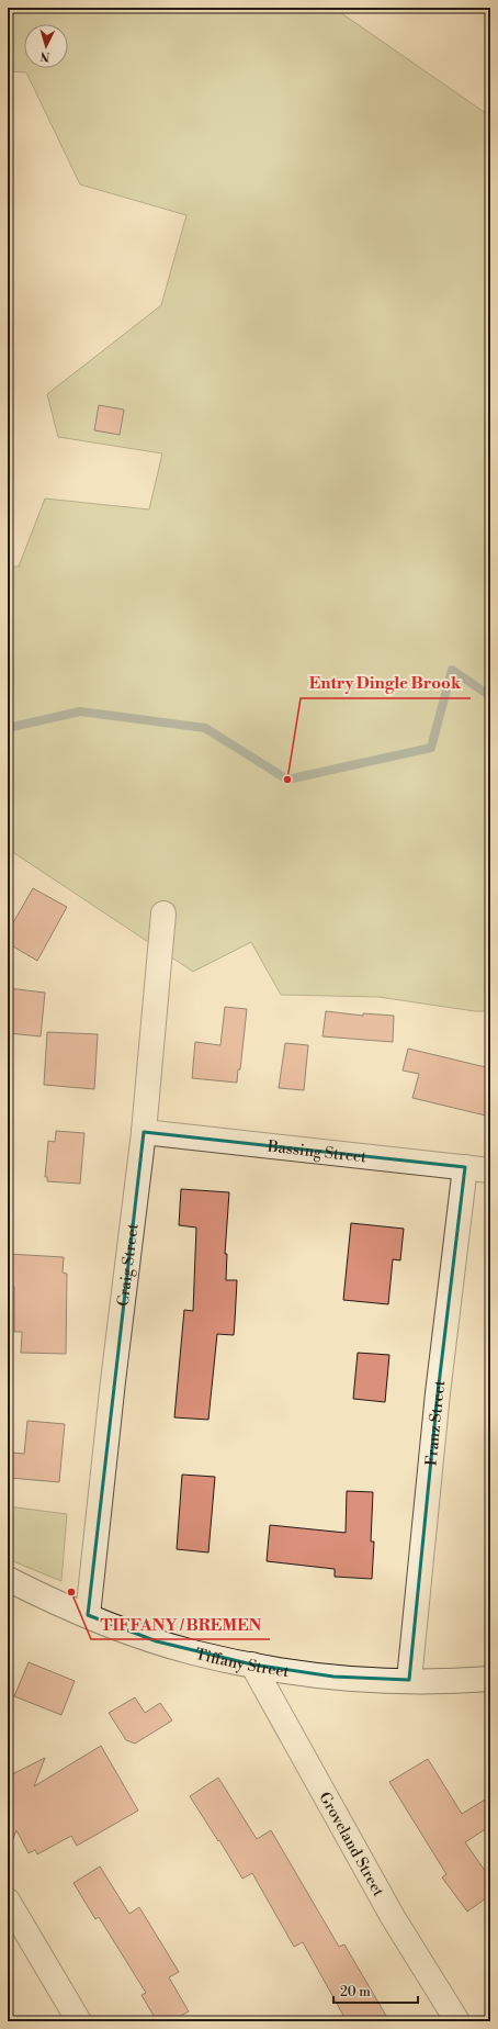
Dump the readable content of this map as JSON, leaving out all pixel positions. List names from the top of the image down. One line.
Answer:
{"streets":{"street":["Bassing Street","Craig Street","Franz Street","Tiffany Street","Groveland Street"]},"crossings":[["Bassing Street","Craig Street"],["Bassing Street","Franz Street"],["Craig Street","Tiffany Street"],["Franz Street","Tiffany Street"],["Tiffany Street","Groveland Street"]],"places":["Entry Dingle Brook","TIFFANY / BREMEN"],"scale_bar":"20 m","north":"bottom"}
